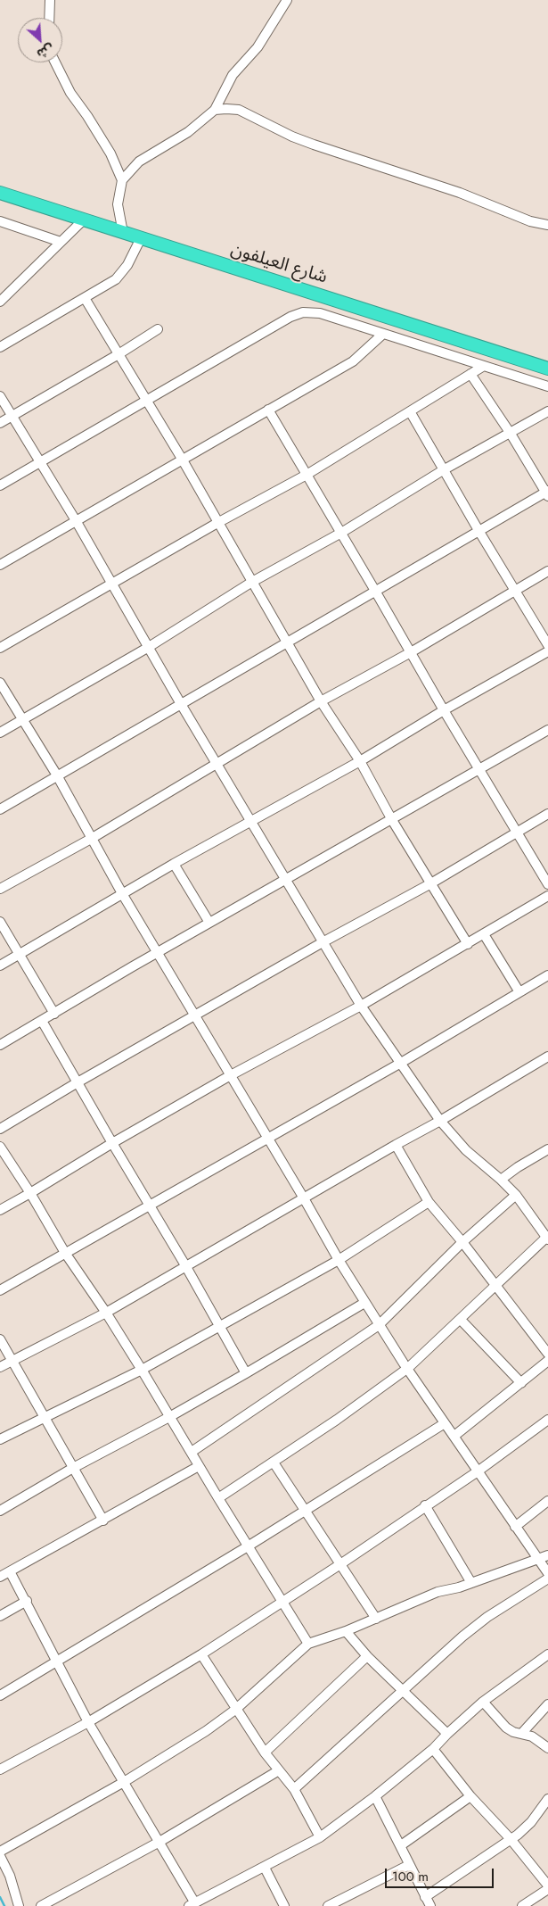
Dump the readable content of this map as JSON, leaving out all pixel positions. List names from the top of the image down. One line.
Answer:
{"streets":{"highway":["شارع العيلفون"]},"scale_bar":"100 m","north":"bottom right"}
